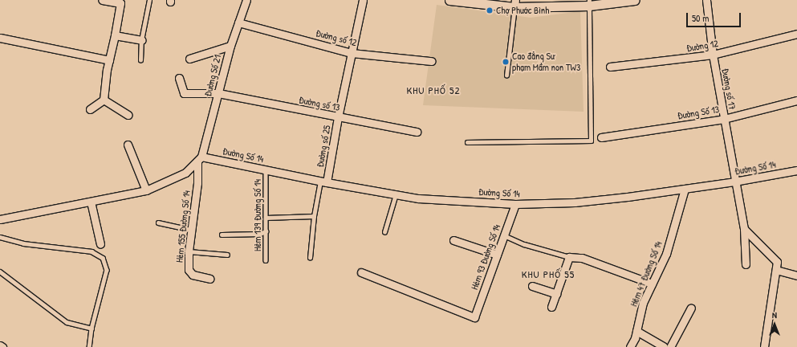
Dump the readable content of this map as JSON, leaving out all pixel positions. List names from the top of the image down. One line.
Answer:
{"streets":{"street":["Đường số 12","Đường 12","Đường Số 21","Đường số 17","Đường số 13","Đường Số 13","Đường số 25","Đường Số 14","Hẻm 155 Đường Số 14","Hẻm 93 Đường Số 14","Hẻm 47 Đường Số 14"],"lane":["Hẻm 139 Đường Số 14"]},"crossings":[["Đường số 12","Đường Số 21"],["Đường số 12","Đường số 25"],["Đường 12","Đường số 17"],["Đường Số 21","Đường số 13"],["Đường Số 21","Đường Số 14"],["Đường Số 21","Hẻm 155 Đường Số 14"],["Đường số 17","Đường Số 13"],["Đường số 17","Đường Số 14"],["Đường số 13","Đường số 25"],["Đường số 25","Đường Số 14"],["Đường Số 14","Hẻm 139 Đường Số 14"],["Đường Số 14","Hẻm 155 Đường Số 14"],["Đường Số 14","Hẻm 93 Đường Số 14"],["Đường Số 14","Hẻm 47 Đường Số 14"]],"districts":["KHU PHỐ 52","KHU PHỐ 55"],"places":["Chợ Phước Bình","Cao đẳng Sư phạm Mầm non TW3"],"scale_bar":"50 m","north":"top"}
